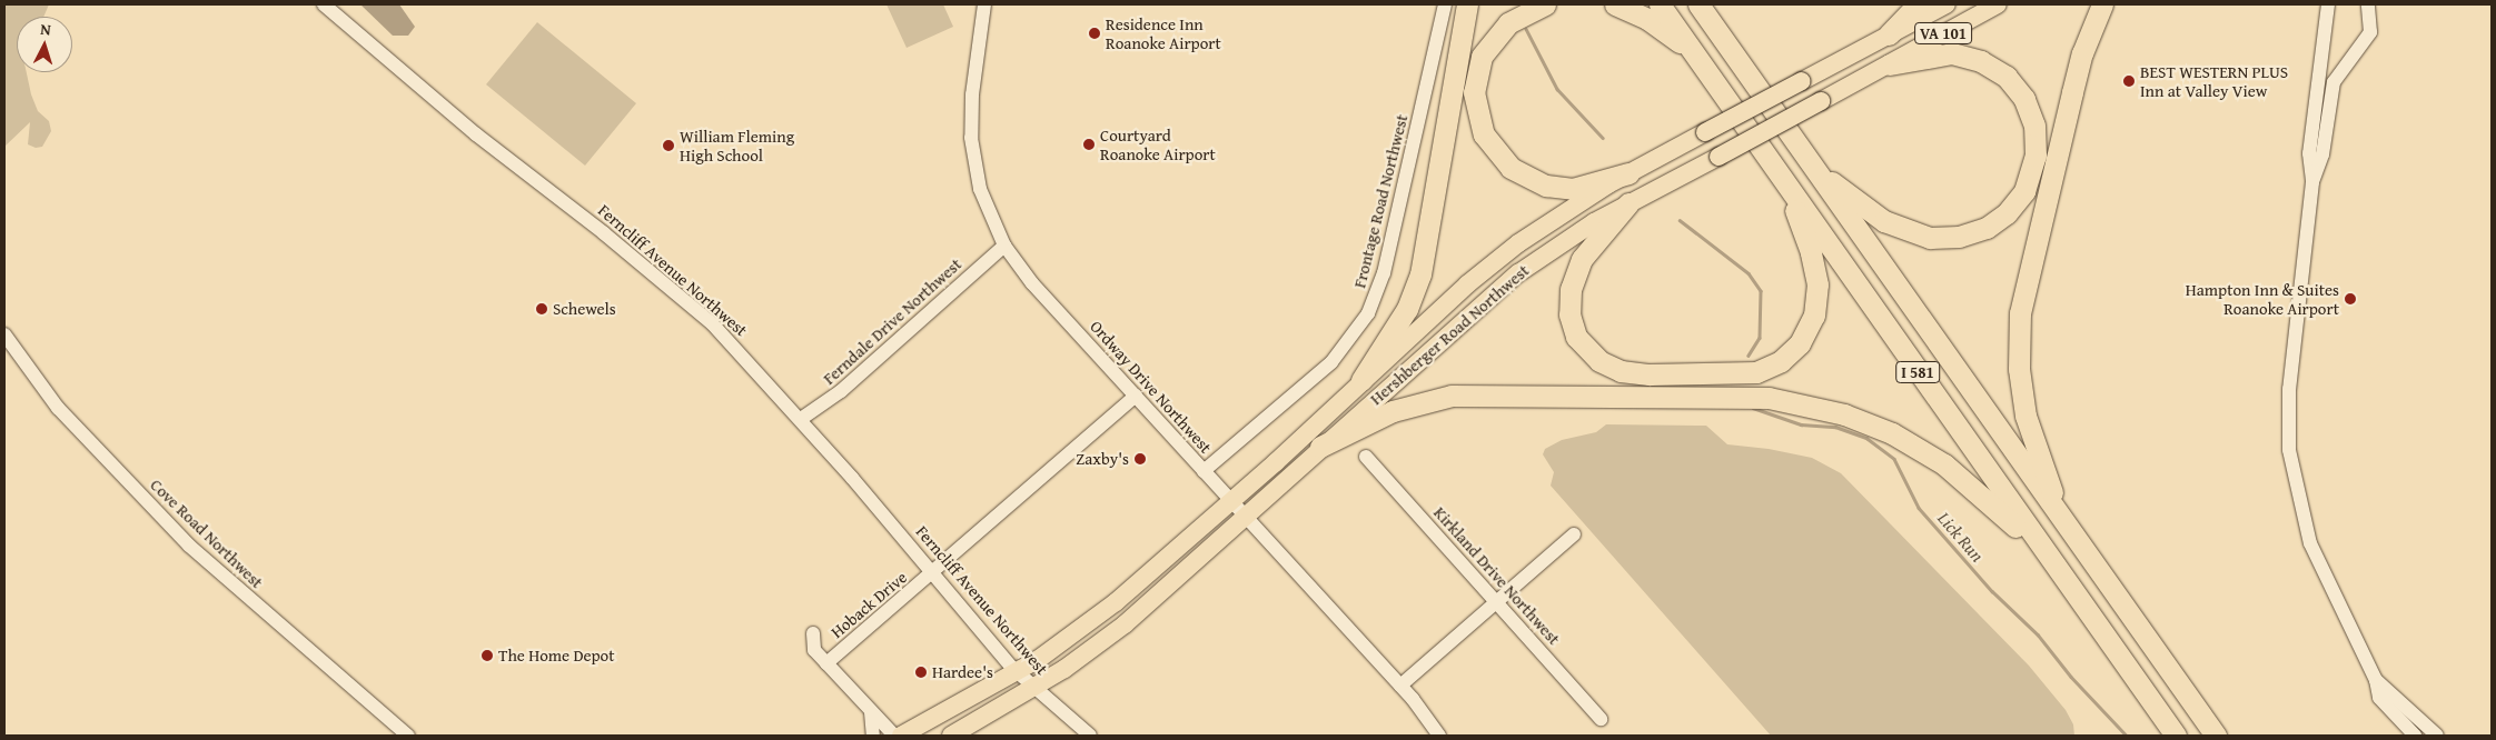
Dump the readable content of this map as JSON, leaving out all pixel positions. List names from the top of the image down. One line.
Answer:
{"streets":{"highway":["I 581"],"main road":["VA 101","Hershberger Road Northwest"],"street":["Frontage Road Northwest","Ferncliff Avenue Northwest","Ferndale Drive Northwest","Ordway Drive Northwest","Cove Road Northwest","Kirkland Drive Northwest","Hoback Drive"]},"crossings":[["Frontage Road Northwest","Ordway Drive Northwest"],["Ferncliff Avenue Northwest","Ferndale Drive Northwest"],["Ferncliff Avenue Northwest","Hershberger Road Northwest"],["Ferncliff Avenue Northwest","Hoback Drive"],["Ferndale Drive Northwest","Ordway Drive Northwest"],["Hershberger Road Northwest","Ordway Drive Northwest"],["Ordway Drive Northwest","Hoback Drive"]],"water":["Lick Run"],"places":["Residence Inn Roanoke Airport","BEST WESTERN PLUS Inn at Valley View","Courtyard Roanoke Airport","William Fleming High School","Hampton Inn & Suites Roanoke Airport","Schewels","Zaxby's","The Home Depot","Hardee's"],"north":"top"}
